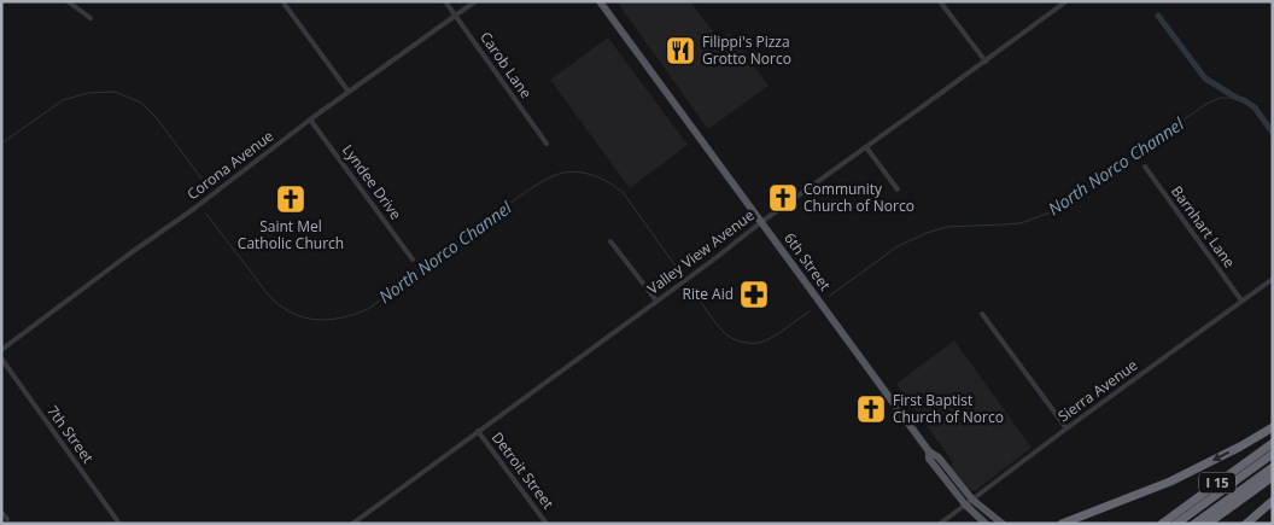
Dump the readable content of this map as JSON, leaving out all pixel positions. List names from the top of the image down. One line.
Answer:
{"streets":{"highway":["I 15"],"main road":["6th Street"],"street":["Carob Lane","Corona Avenue","Lyndee Drive","Barnhart Lane","Valley View Avenue","Sierra Avenue","7th Street","Detroit Street"]},"crossings":[["Carob Lane","Corona Avenue"],["Corona Avenue","Lyndee Drive"],["Barnhart Lane","Sierra Avenue"],["Valley View Avenue","6th Street"],["Valley View Avenue","Detroit Street"],["6th Street","Sierra Avenue"]],"water":["North Norco Channel"],"places":{"restaurant":["Filippi's Pizza Grotto Norco"],"church":["Community Church of Norco","Saint Mel Catholic Church","First Baptist Church of Norco"],"pharmacy":["Rite Aid"]}}
